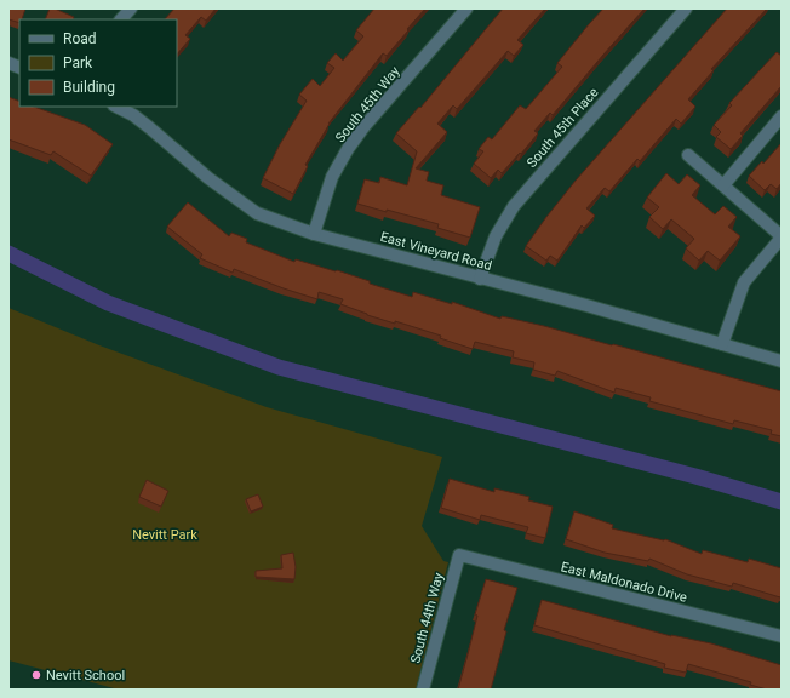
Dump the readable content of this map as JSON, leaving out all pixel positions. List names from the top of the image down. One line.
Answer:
{"streets":{"street":["South 45th Way","South 45th Place","East Vineyard Road","East Maldonado Drive","South 44th Way"]},"crossings":[["South 45th Way","East Vineyard Road"],["South 45th Place","East Vineyard Road"],["East Maldonado Drive","South 44th Way"]],"parks":["Nevitt Park"],"places":["Nevitt School"],"legend":["Road","Park","Building"]}
